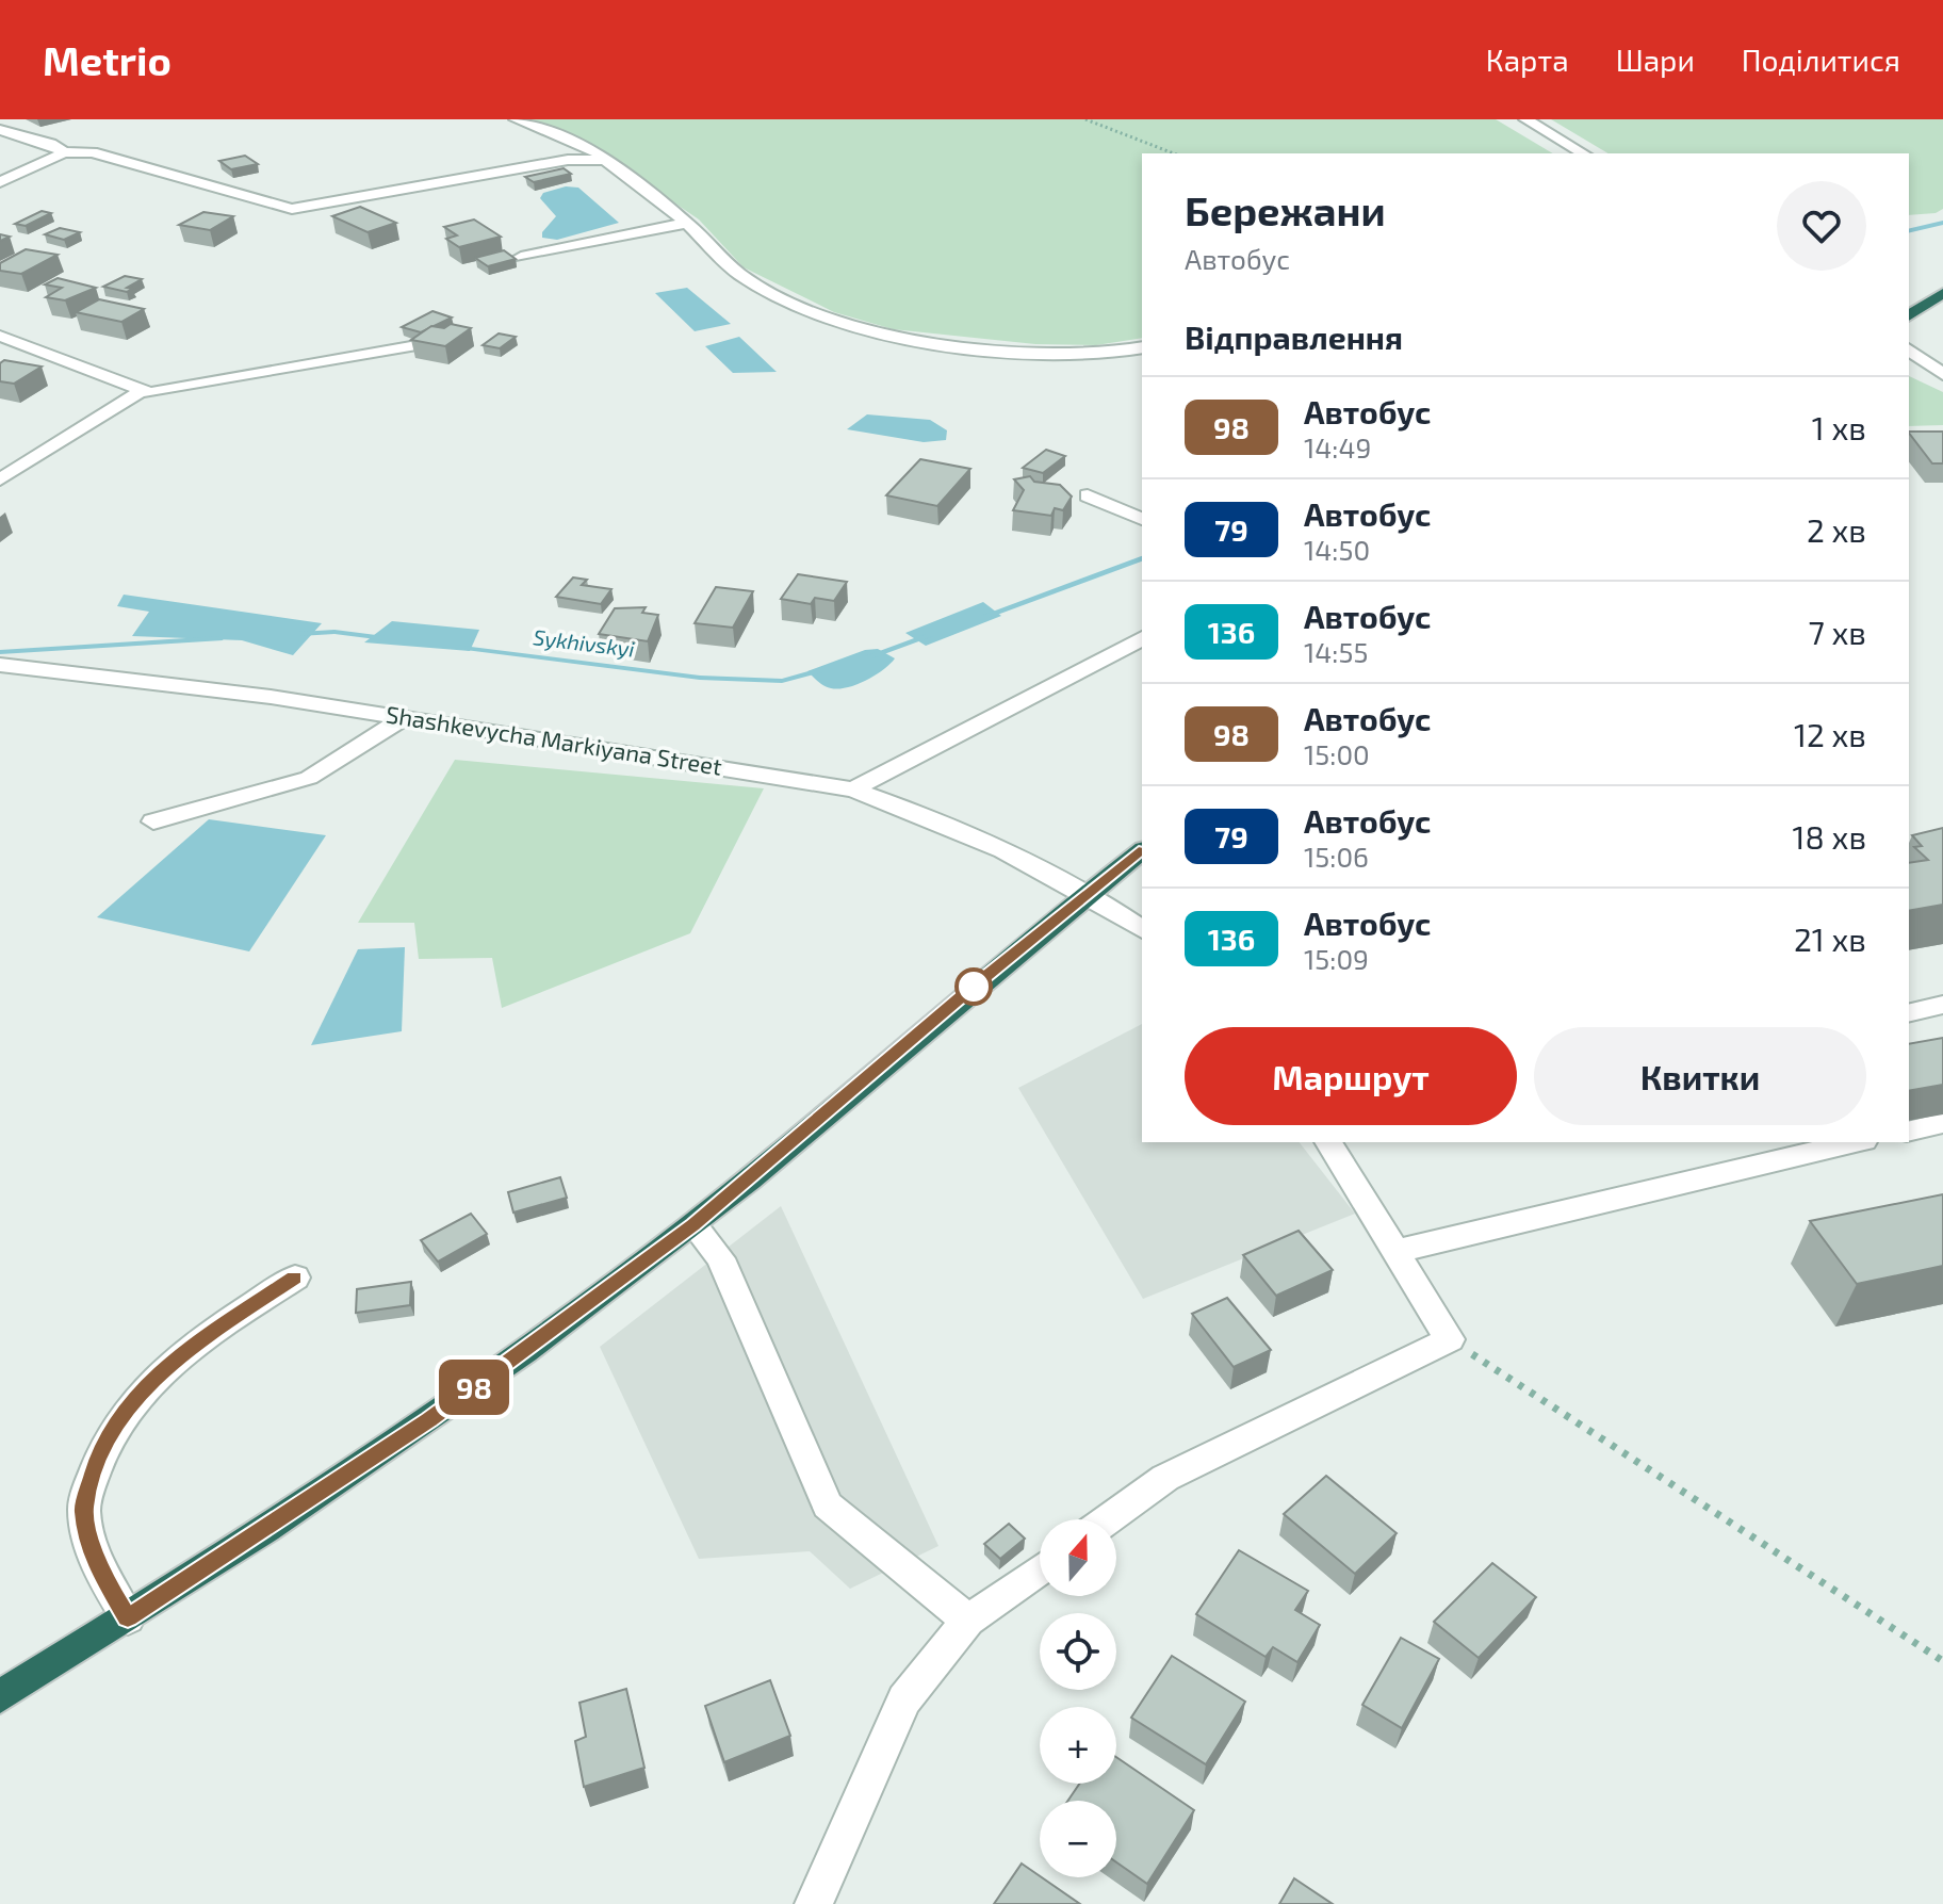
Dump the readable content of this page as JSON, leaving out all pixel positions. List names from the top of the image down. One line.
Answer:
{"streets":{"street":["Shashkevycha Markiyana Street"]},"water":["Sykhivskyi"],"lines":["bus line 98"],"north":"top","page":{"header":"Metrio","nav":["Карта","Шари","Поділитися"],"on_map":"98","heading":[["Бережани","Автобус"],"Відправлення"],"list":[{"mark":"98","name":"Автобус","note":"14:49","value":"1 хв"},{"mark":"79","name":"Автобус","note":"14:50","value":"2 хв"},{"mark":"136","name":"Автобус","note":"14:55","value":"7 хв"},{"mark":"98","name":"Автобус","note":"15:00","value":"12 хв"},{"mark":"79","name":"Автобус","note":"15:06","value":"18 хв"},{"mark":"136","name":"Автобус","note":"15:09","value":"21 хв"}],"buttons":["Маршрут","Квитки"],"map_buttons":["+","−"]}}
